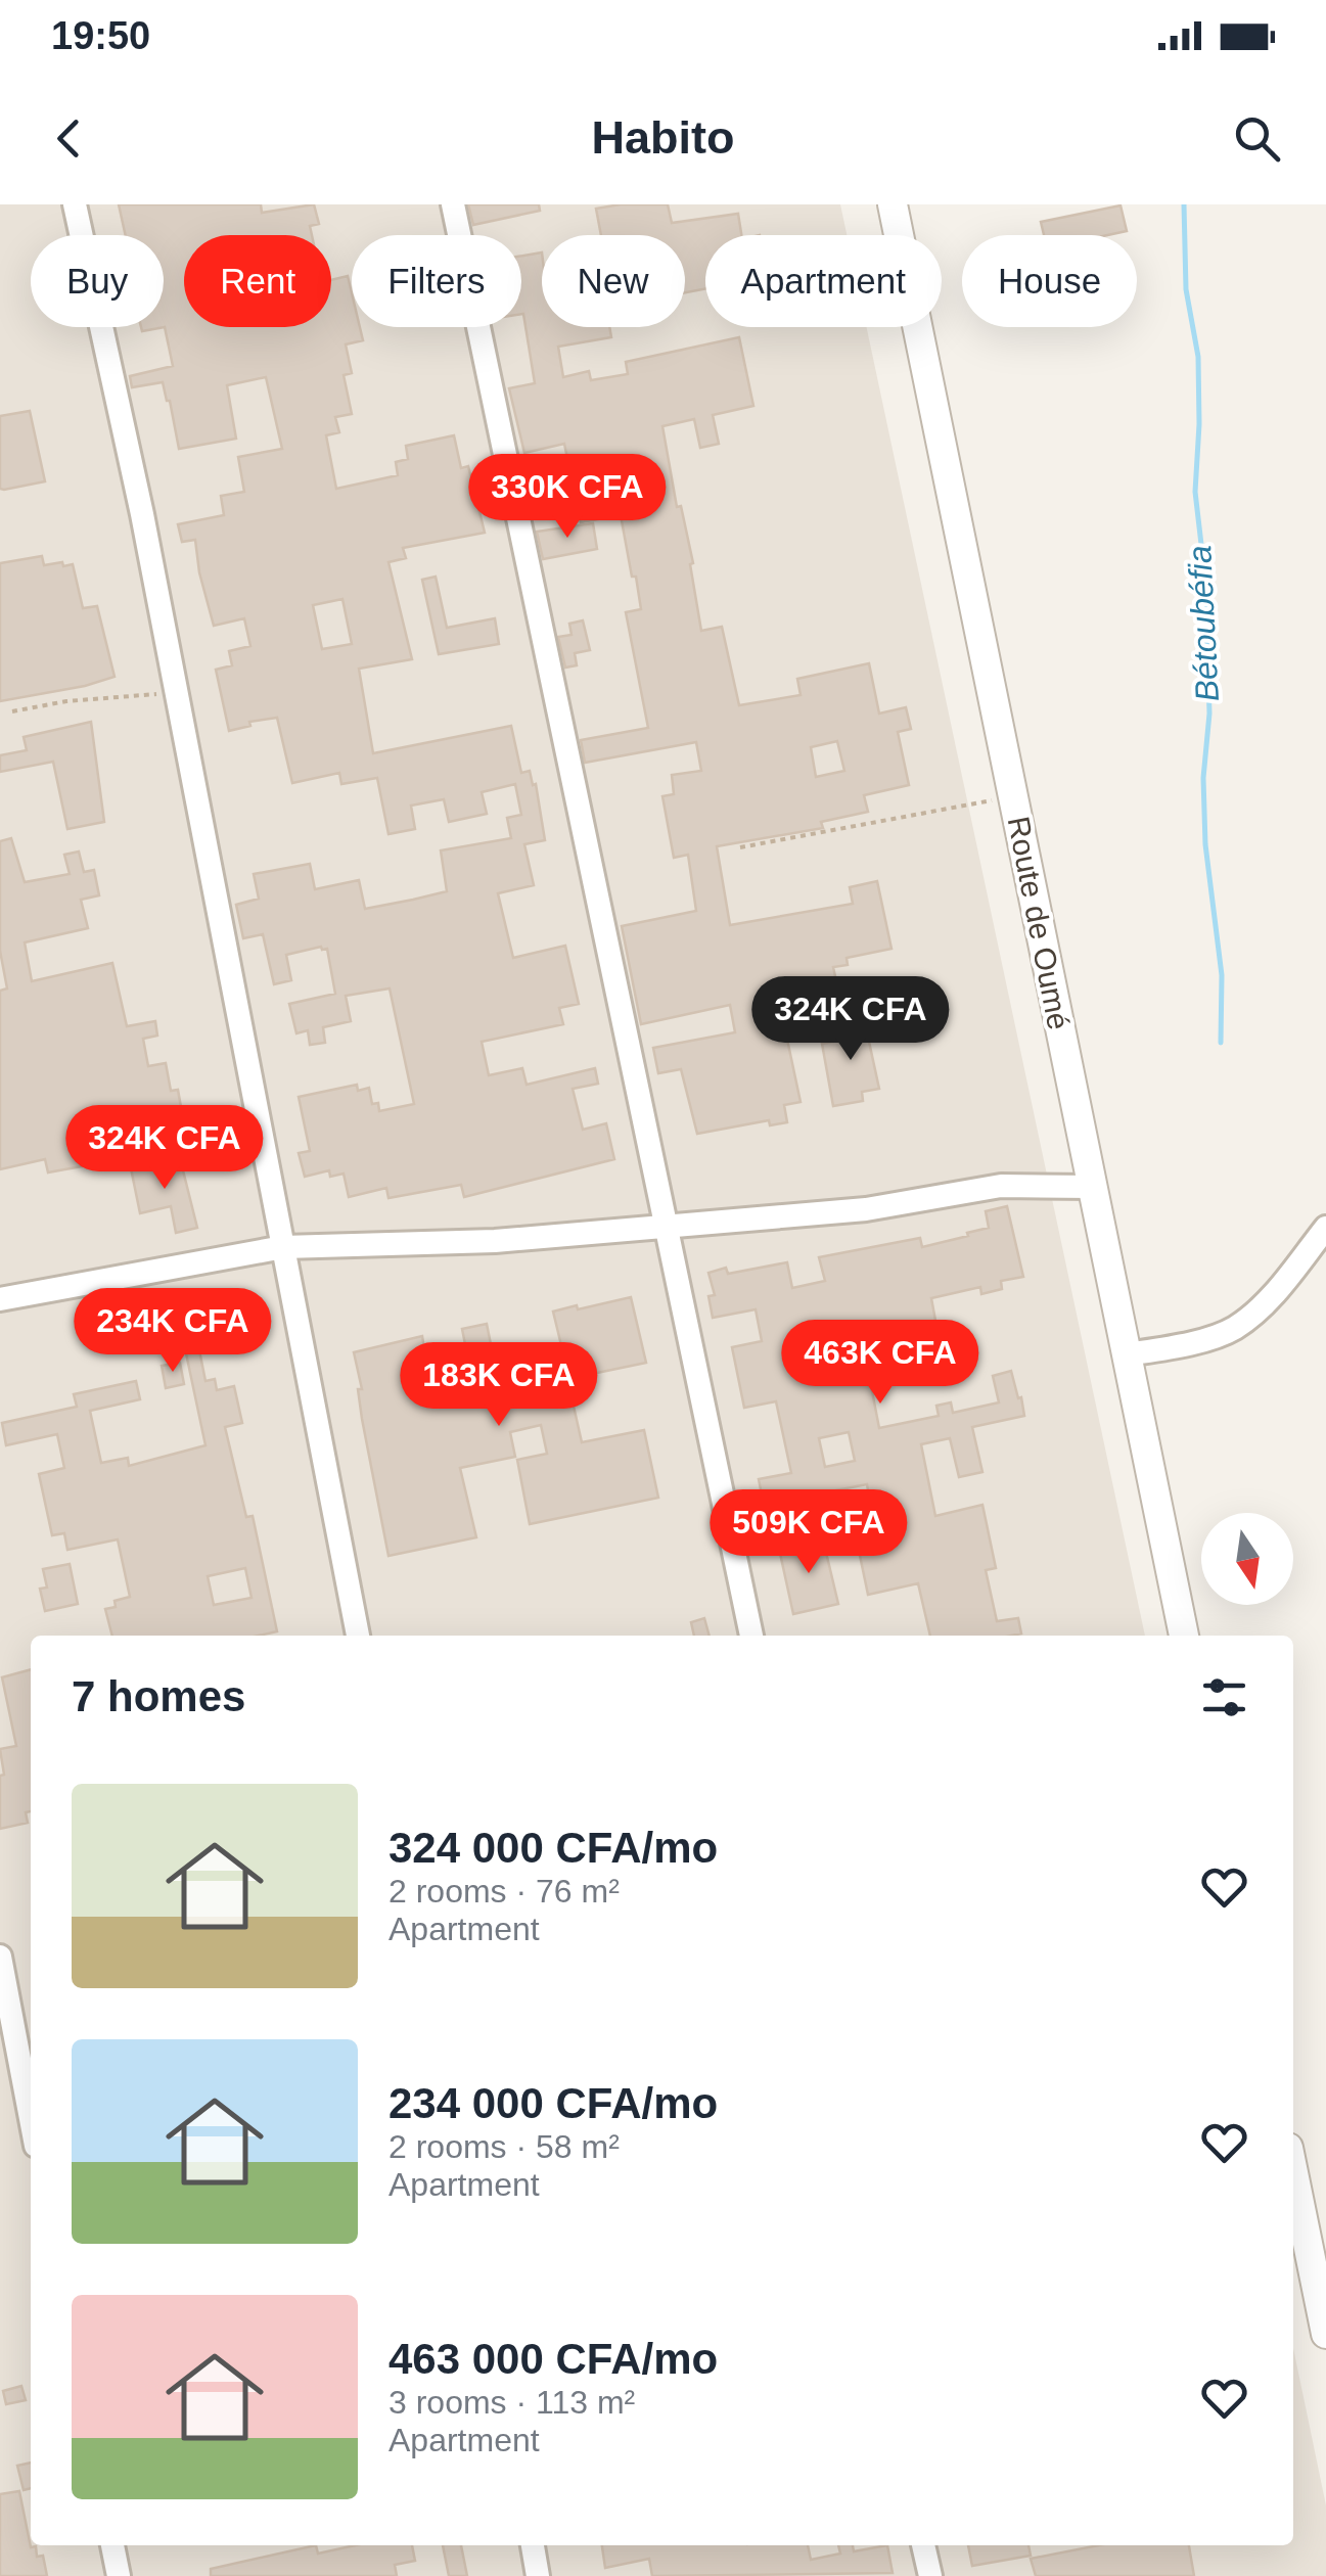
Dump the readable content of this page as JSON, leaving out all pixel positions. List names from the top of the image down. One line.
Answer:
{"streets":{"street":["Route de Oumé"]},"water":["Bétoubéfia"],"north":"bottom","page":{"status":"19:50","header":"Habito","chip":["Buy","Rent","Filters","New","Apartment","House"],"price":["330K CFA","324K CFA","324K CFA","234K CFA","463K CFA","183K CFA","509K CFA"],"heading":"7 homes","list":[{"name":"324 000 CFA/mo","note":"2 rooms · 76 m² · Apartment"},{"name":"234 000 CFA/mo","note":"2 rooms · 58 m² · Apartment"},{"name":"463 000 CFA/mo","note":"3 rooms · 113 m² · Apartment"}]}}
